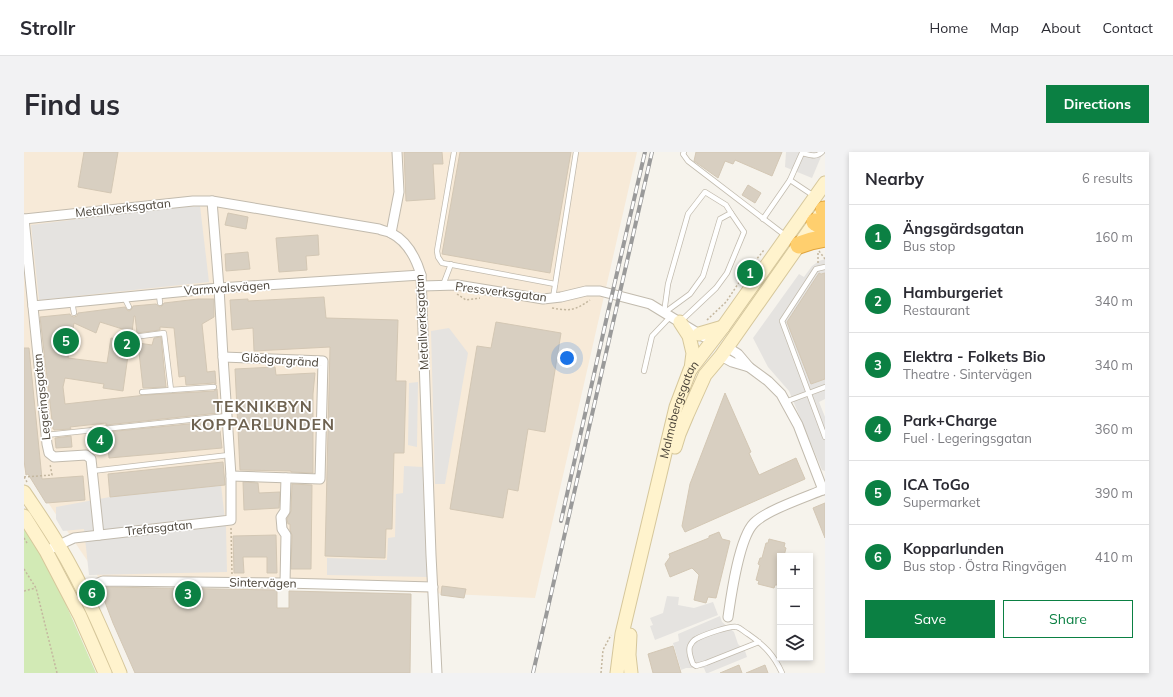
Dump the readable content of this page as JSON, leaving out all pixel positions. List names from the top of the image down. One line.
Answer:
{"streets":{"main road":["Malmabergsgatan"],"street":["Metallverksgatan","Varmvalsvägen","Pressverksgatan","Glödgargränd","Legeringsgatan","Trefasgatan","Sintervägen"]},"crossings":[["Metallverksgatan","Varmvalsvägen"],["Metallverksgatan","Pressverksgatan"],["Metallverksgatan","Legeringsgatan"],["Metallverksgatan","Sintervägen"],["Varmvalsvägen","Legeringsgatan"],["Pressverksgatan","Malmabergsgatan"],["Legeringsgatan","Trefasgatan"]],"districts":["TEKNIKBYN KOPPARLUNDEN"],"page":{"header":"Strollr","nav":["Home","Map","About","Contact"],"buttons":["Directions",["Save","Share"]],"title":"Find us","heading":["Nearby","6 results"],"list":[{"mark":"1","name":"Ängsgärdsgatan","note":"Bus stop","value":"160 m"},{"mark":"2","name":"Hamburgeriet","note":"Restaurant","value":"340 m"},{"mark":"3","name":"Elektra - Folkets Bio","note":"Theatre · Sintervägen","value":"340 m"},{"mark":"4","name":"Park+Charge","note":"Fuel · Legeringsgatan","value":"360 m"},{"mark":"5","name":"ICA ToGo","note":"Supermarket","value":"390 m"},{"mark":"6","name":"Kopparlunden","note":"Bus stop · Östra Ringvägen","value":"410 m"}],"pins":["1","5","2","4","6","3"],"map_buttons":["+","−"]}}
